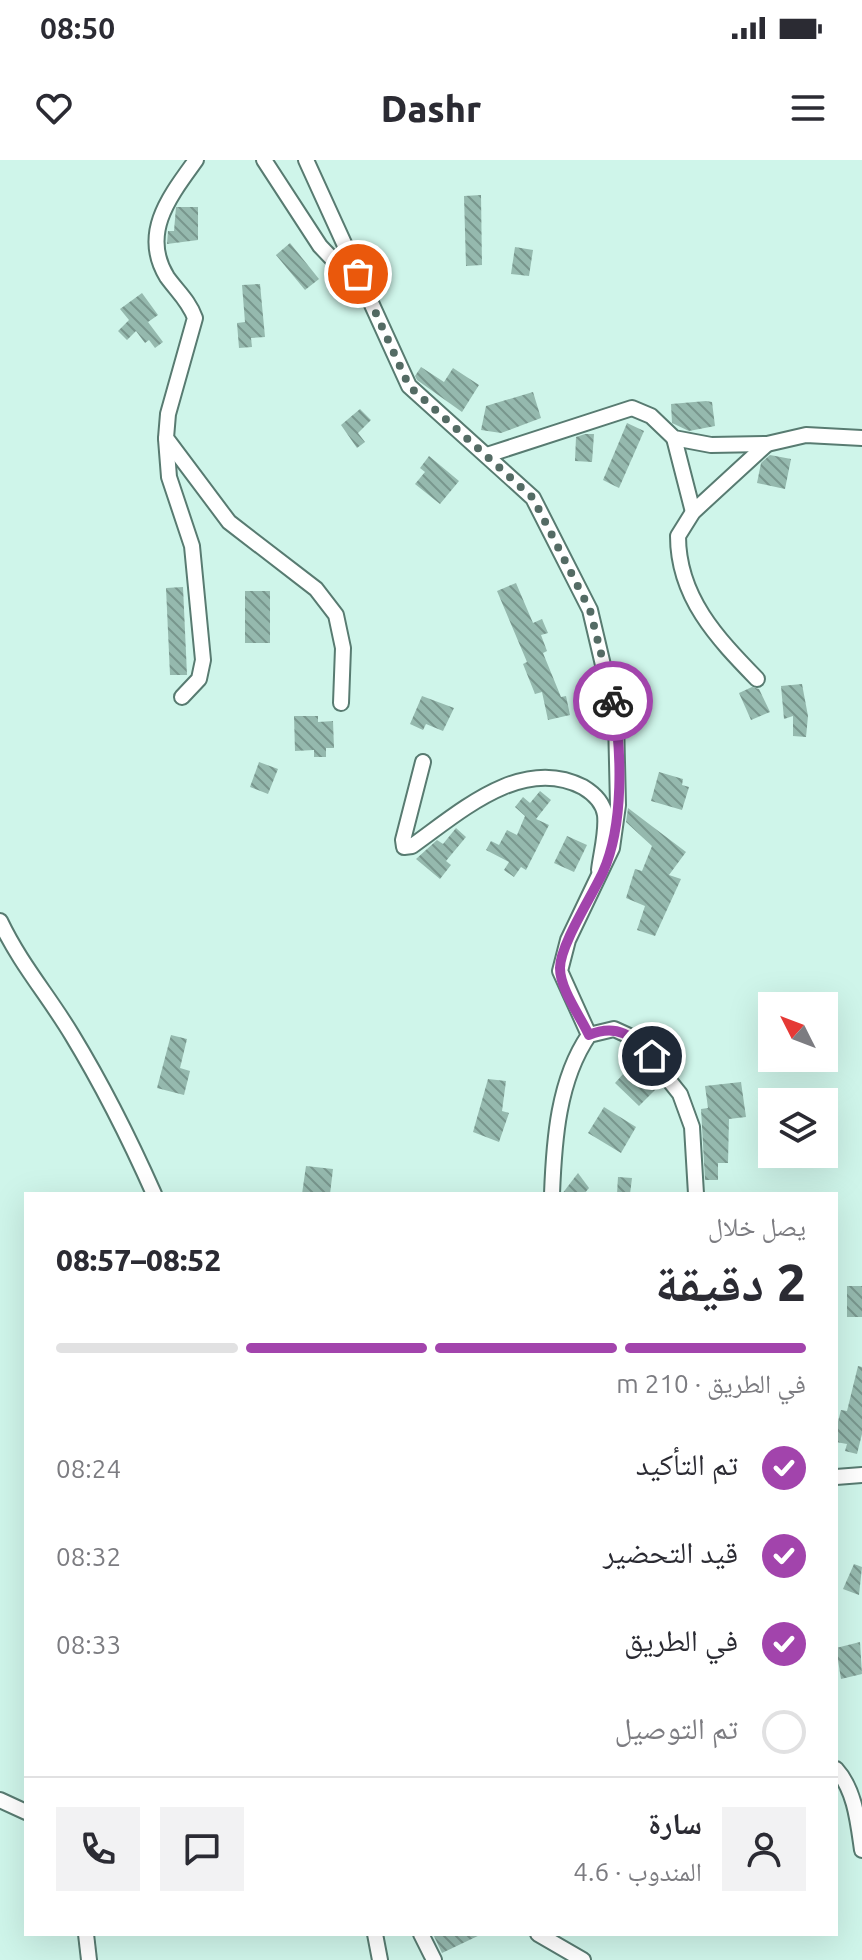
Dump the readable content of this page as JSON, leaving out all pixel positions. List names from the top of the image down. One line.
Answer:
{"north":"top left","page":{"status":"08:50","header":"Dashr","heading":["2 دقيقة","يصل خلال","08:52–08:57"],"panel":["سارة","المندوب · 4.6"],"bar":"في الطريق · 210 m","list":[["تم التأكيد","08:24"],["قيد التحضير","08:32"],["في الطريق","08:33"],"تم التوصيل"]}}
